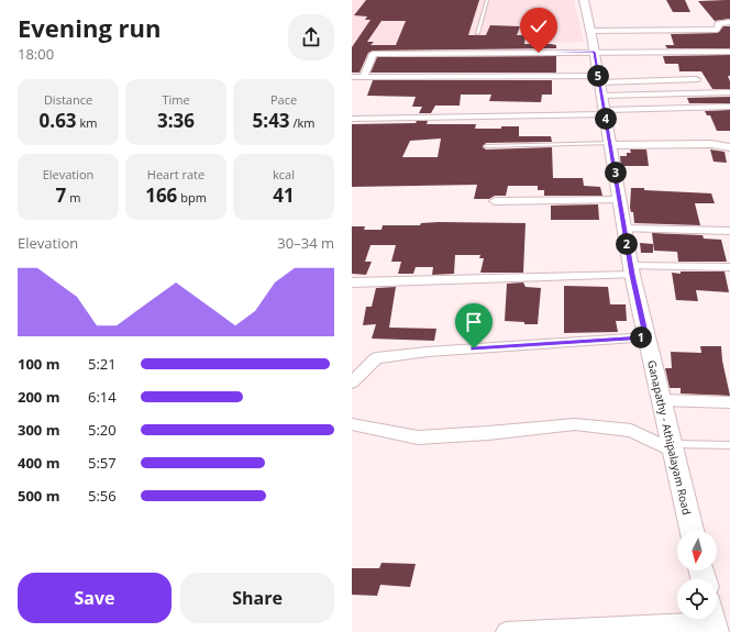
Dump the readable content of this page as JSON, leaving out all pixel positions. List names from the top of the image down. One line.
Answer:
{"streets":{"main road":["Ganapathy - Athipalayam Road"]},"north":"bottom","page":{"heading":["Evening run","18:00"],"pins":["5","4","3","2","1"],"stats":[["Distance","0.63 km"],["Time","3:36"],["Pace","5:43 /km"],["Elevation","7 m"],["Heart rate","166 bpm"],["kcal","41"]],"chart":["Elevation","30–34 m"],"list":[{"name":"100 m","note":"5:21"},{"name":"200 m","note":"6:14"},{"name":"300 m","note":"5:20"},{"name":"400 m","note":"5:57"},{"name":"500 m","note":"5:56"}],"buttons":["Save","Share"]}}
